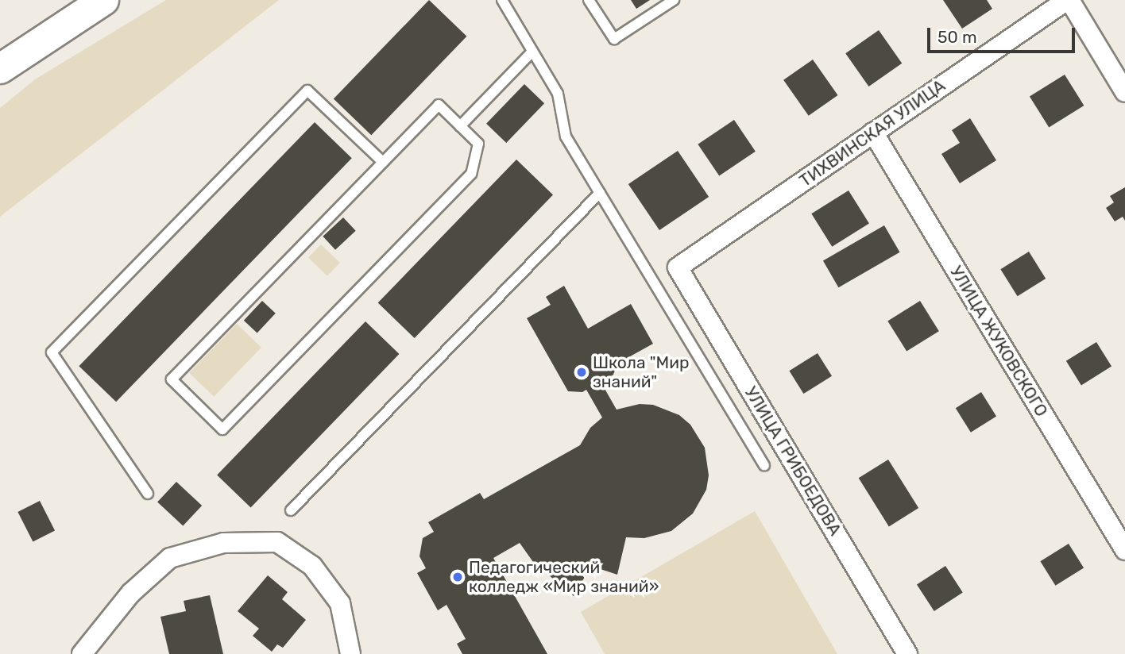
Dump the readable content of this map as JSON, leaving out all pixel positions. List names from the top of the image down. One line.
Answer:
{"streets":{"street":["ТИХВИНСКАЯ УЛИЦА","УЛИЦА ЖУКОВСКОГО","УЛИЦА ГРИБОЕДОВА"]},"crossings":[["ТИХВИНСКАЯ УЛИЦА","УЛИЦА ЖУКОВСКОГО"],["ТИХВИНСКАЯ УЛИЦА","УЛИЦА ГРИБОЕДОВА"]],"places":["Школа \"Мир знаний\"","Педагогический колледж «Мир знаний»"],"scale_bar":"50 m"}
